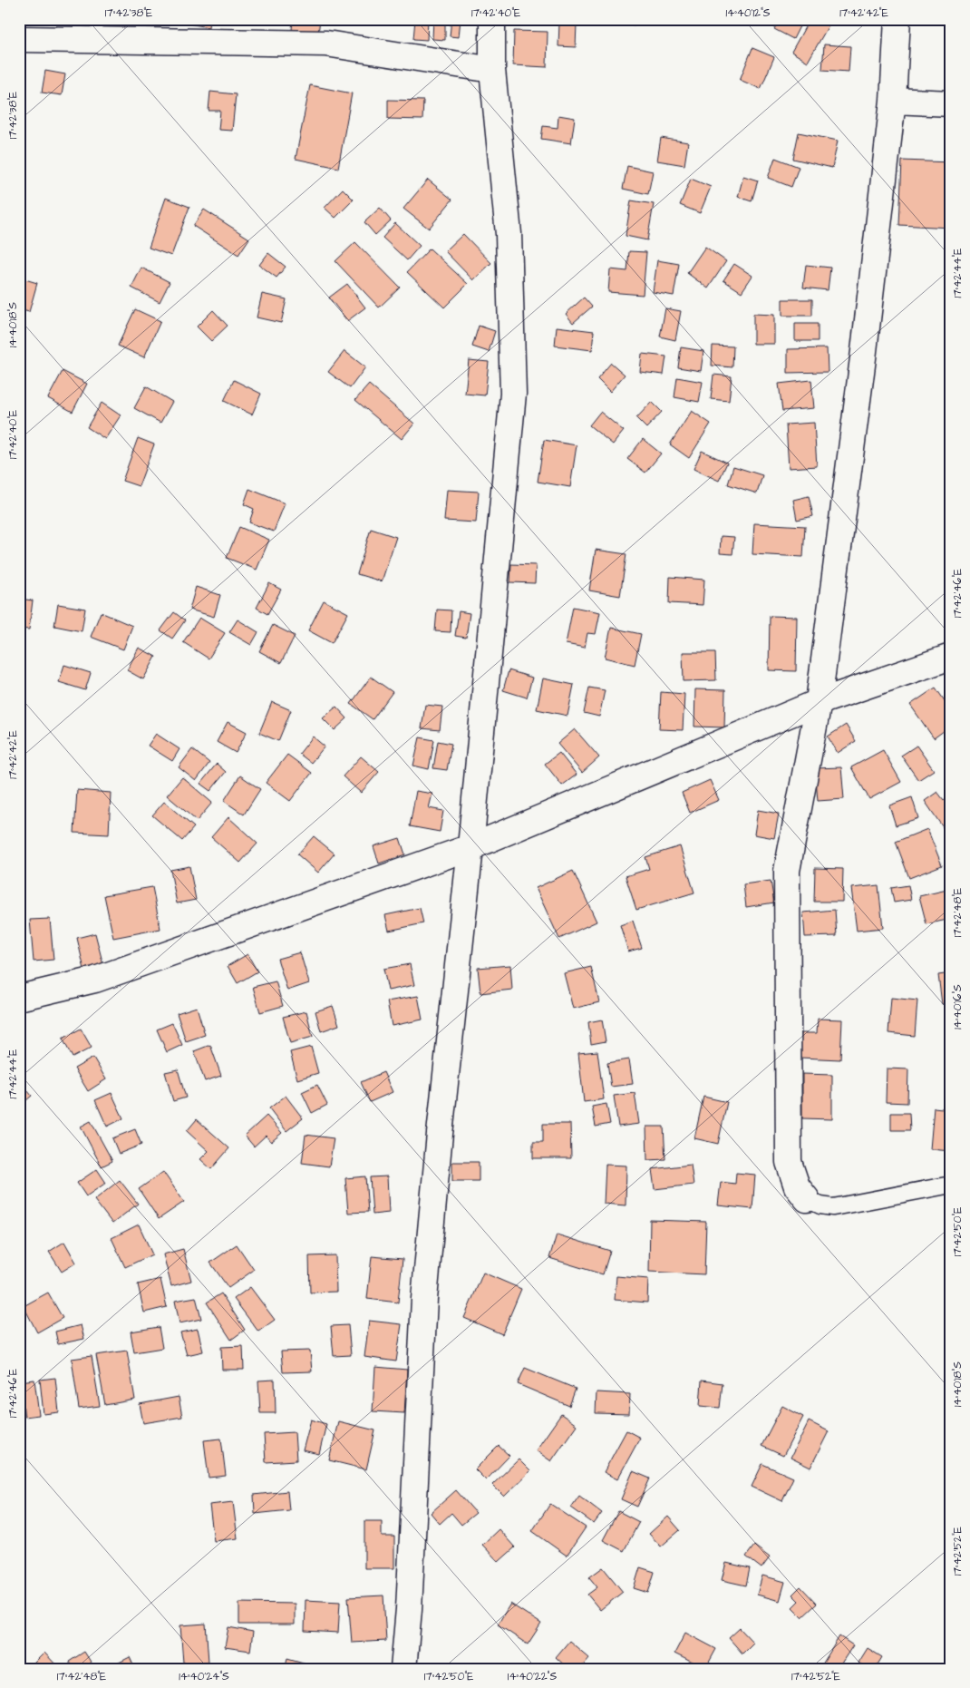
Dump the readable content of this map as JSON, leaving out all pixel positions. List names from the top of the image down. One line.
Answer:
{"coordinates":["17°42'38\"E","17°42'40\"E","14°40'12\"S","17°42'42\"E","17°42'44\"E","14°40'18\"S","17°42'46\"E","17°42'48\"E","14°40'16\"S","17°42'50\"E","17°42'52\"E","14°40'24\"S","14°40'22\"S"]}
